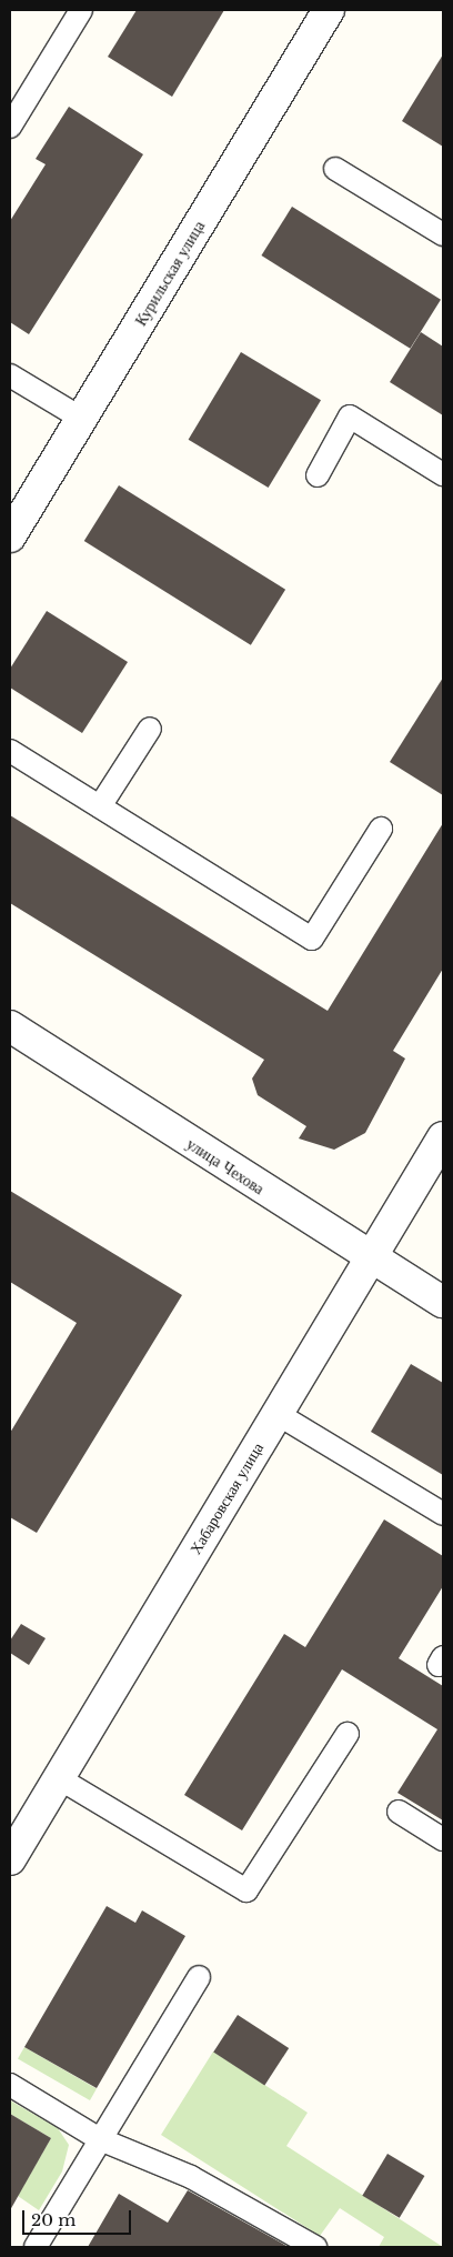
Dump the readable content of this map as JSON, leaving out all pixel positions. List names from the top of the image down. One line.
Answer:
{"streets":{"street":["Курильская улица","улица Чехова","Хабаровская улица"]},"crossings":[["улица Чехова","Хабаровская улица"]],"scale_bar":"20 m"}
